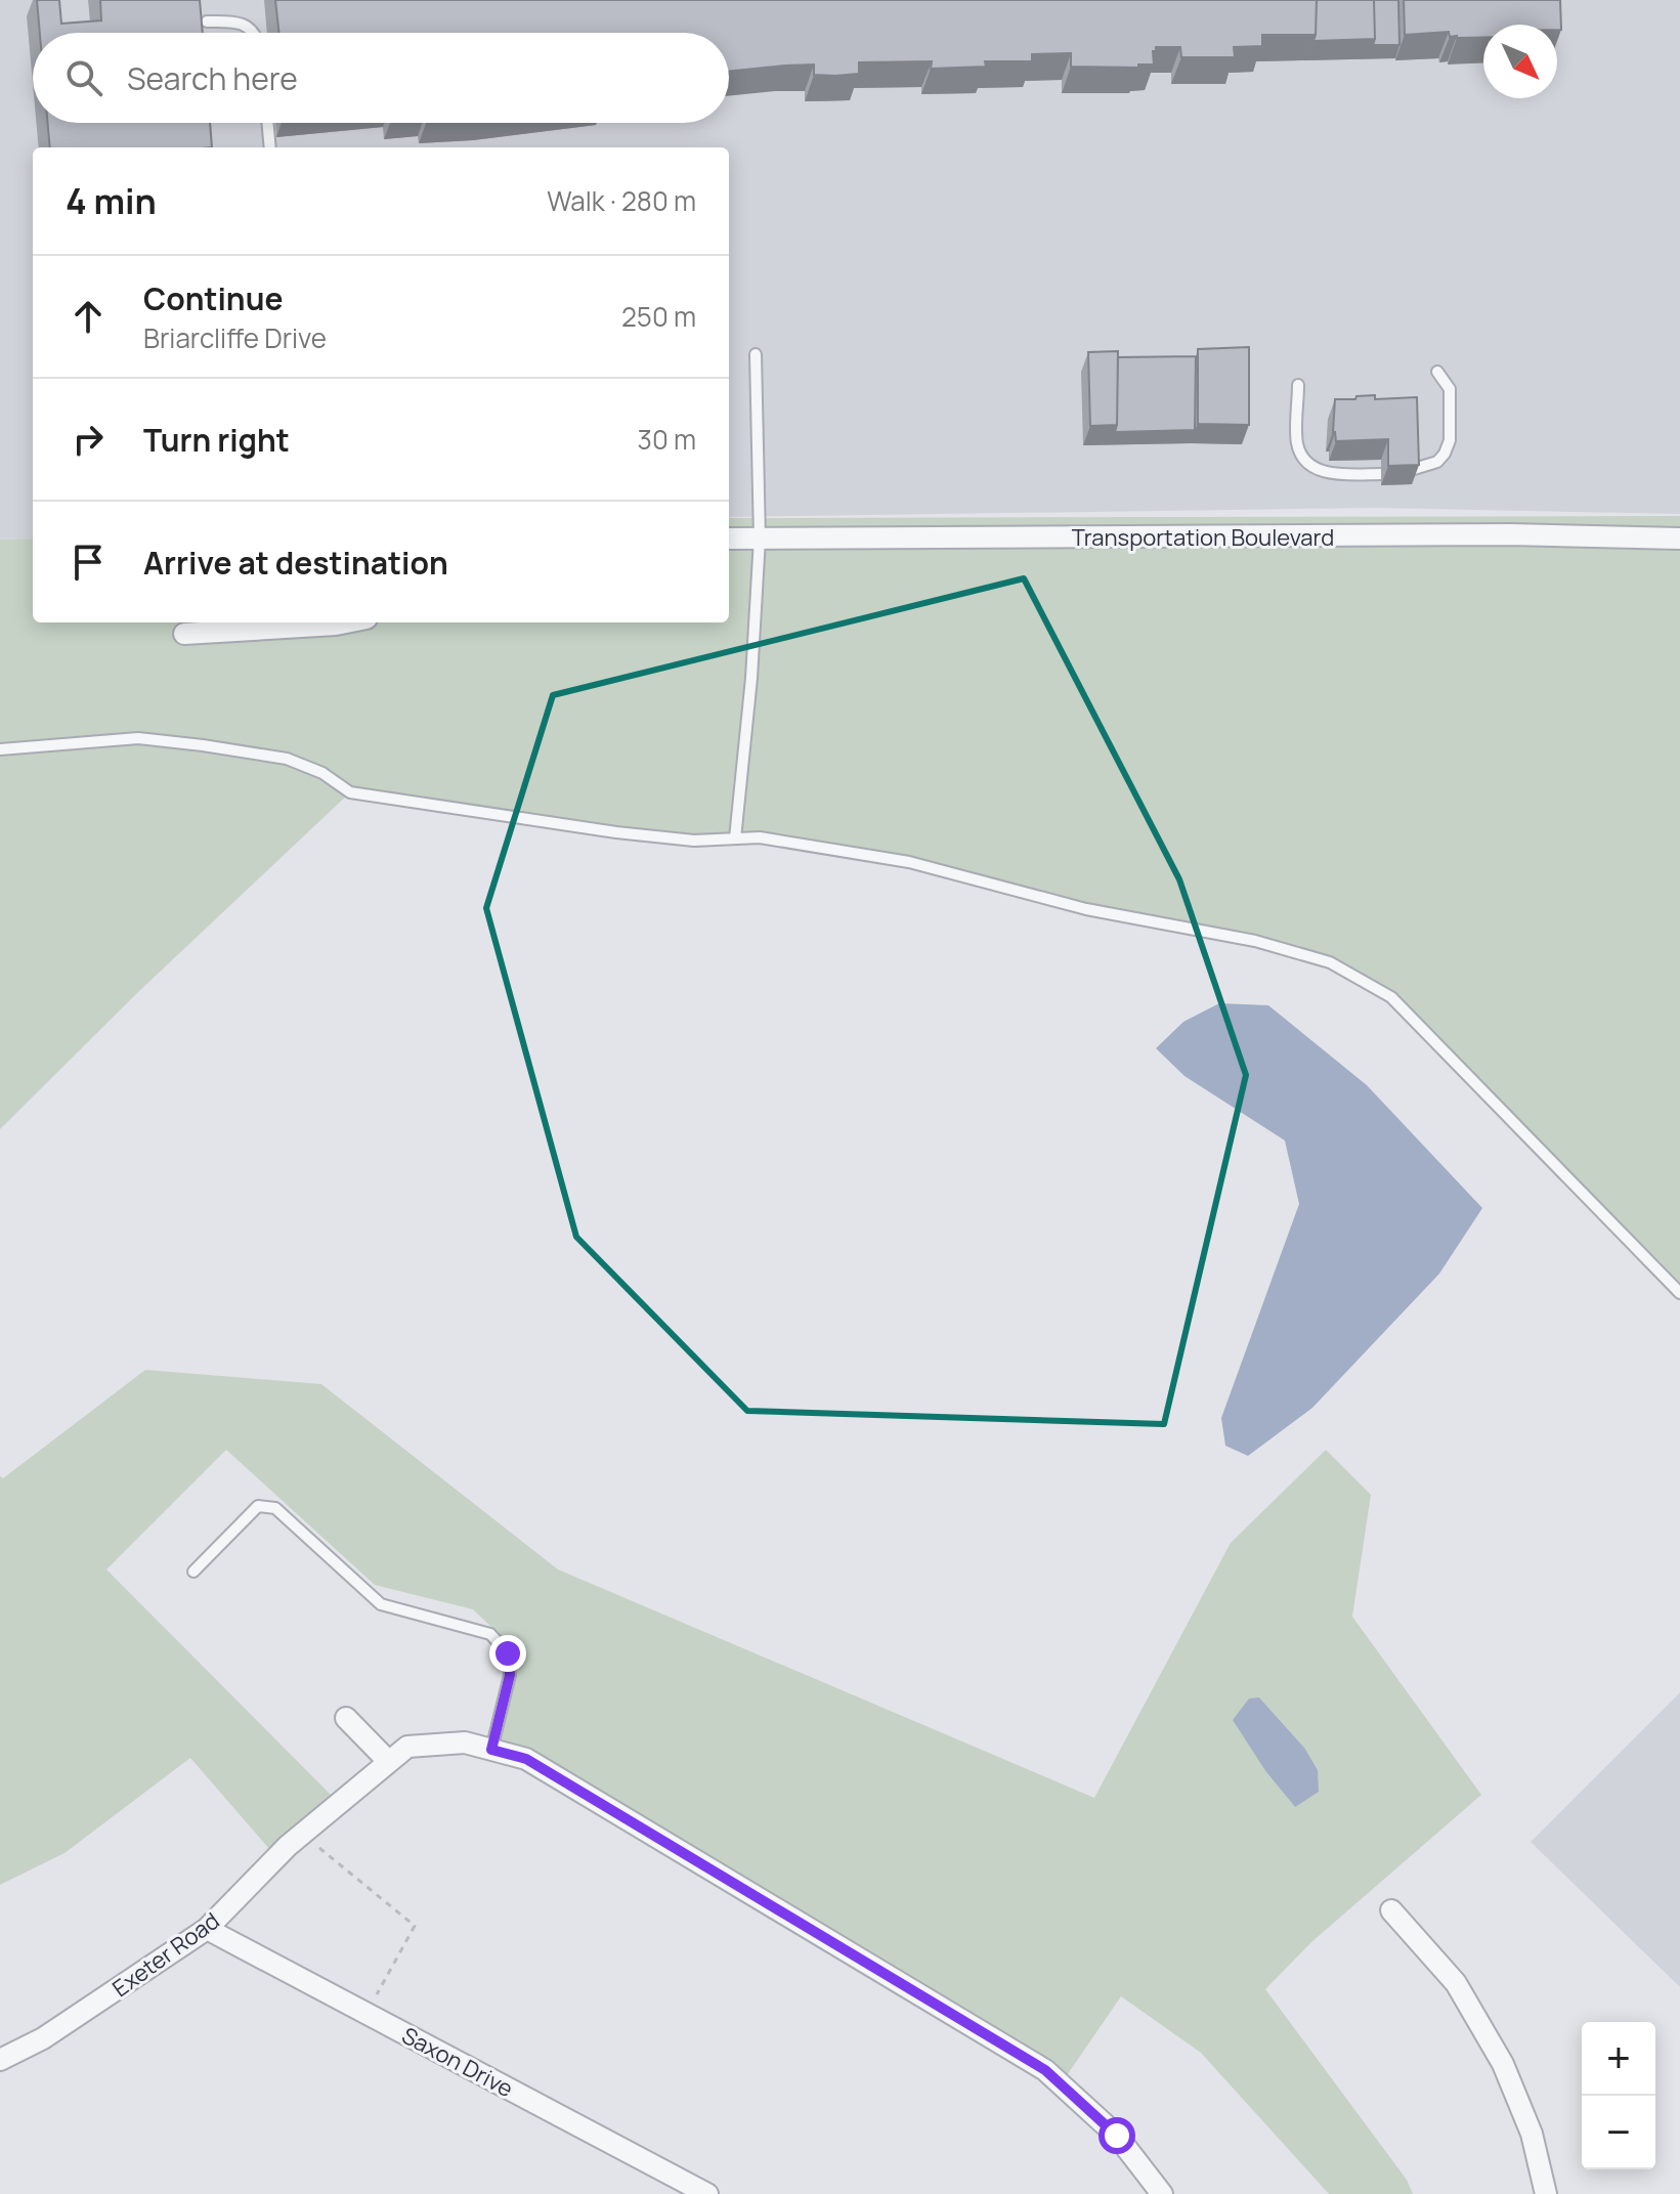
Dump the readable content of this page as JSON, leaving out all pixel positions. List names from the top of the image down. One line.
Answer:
{"streets":{"street":["Transportation Boulevard","Exeter Road","Saxon Drive"]},"crossings":[["Exeter Road","Saxon Drive"]],"north":"bottom right","page":{"search":"Search here","heading":["4 min","Walk · 280 m"],"list":[["Continue","Briarcliffe Drive","250 m"],["Turn right","30 m"],"Arrive at destination"],"map_buttons":["+","−"]}}
